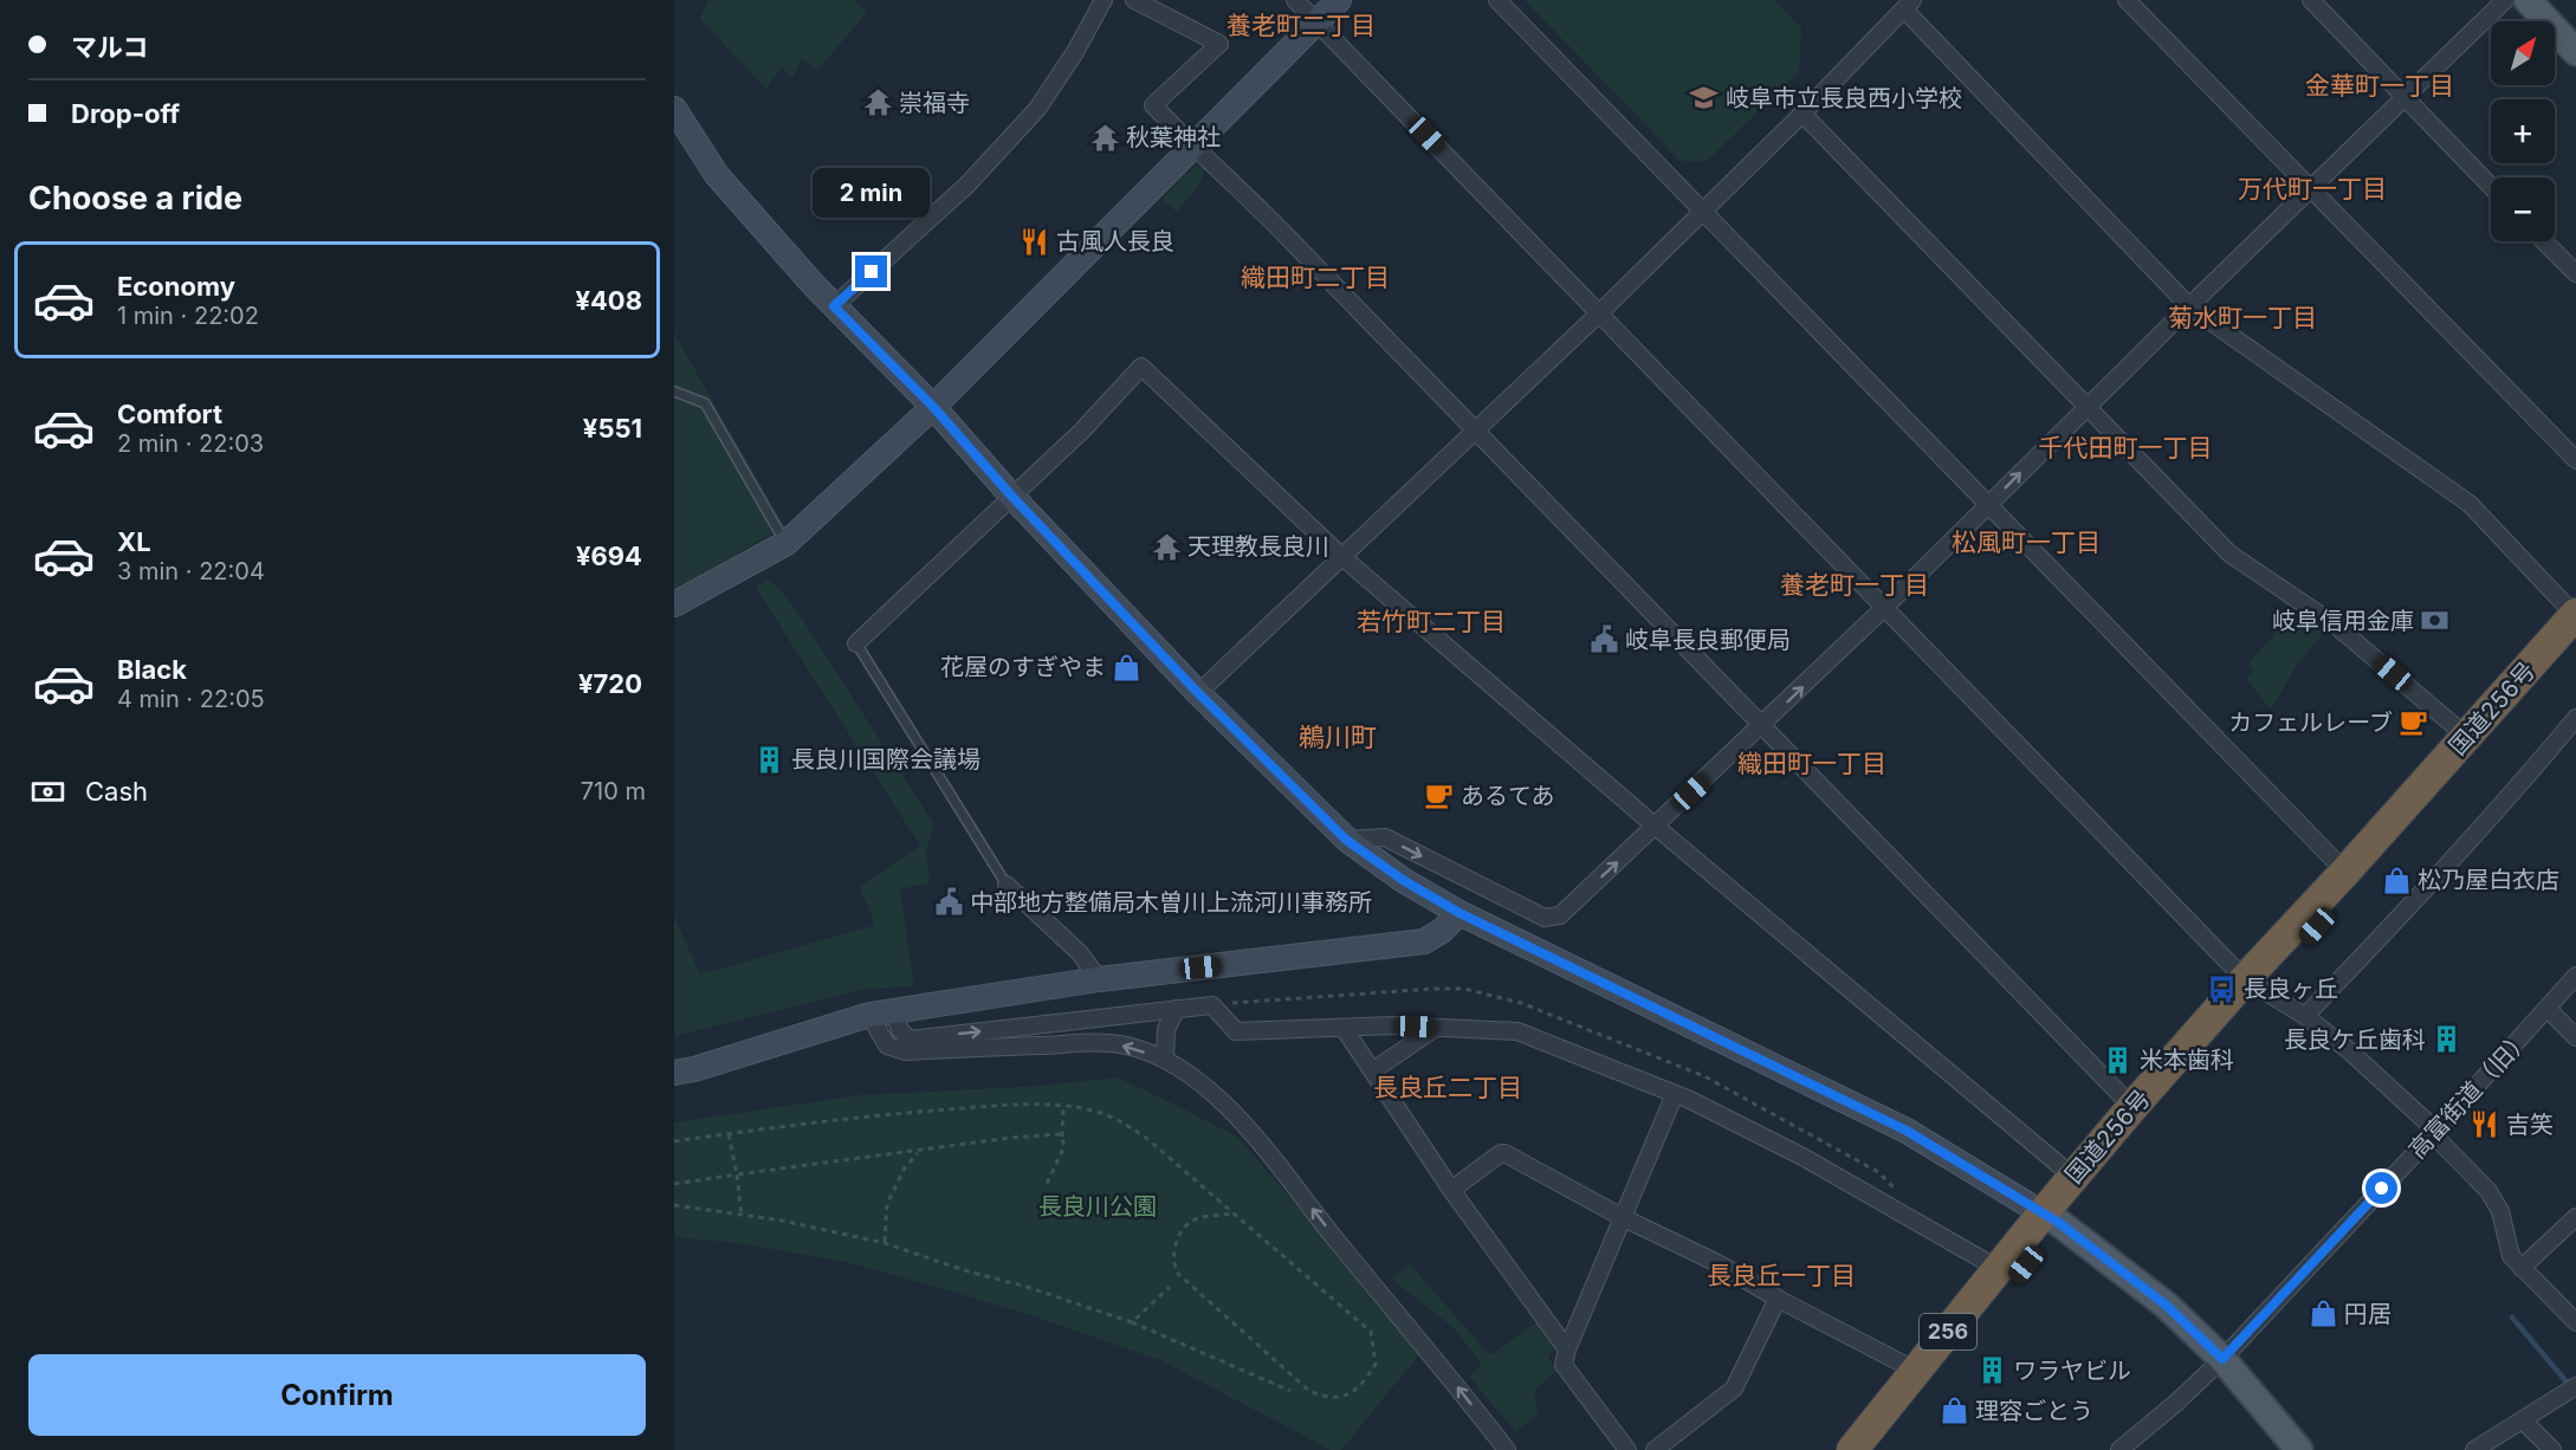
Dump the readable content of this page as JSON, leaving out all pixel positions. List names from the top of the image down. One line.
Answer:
{"streets":{"highway":["国道256号","256"],"street":["高富街道（旧）"]},"districts":["養老町二丁目","金華町一丁目","万代町一丁目","織田町二丁目","菊水町一丁目","千代田町一丁目","松風町一丁目","養老町一丁目","若竹町二丁目","鵜川町","織田町一丁目","長良丘二丁目","長良丘一丁目"],"parks":["長良川公園"],"places":{"school or university":["岐阜市立長良西小学校"],"temple":["崇福寺","秋葉神社","天理教長良川"],"restaurant":["古風人長良","吉笑"],"bank":["岐阜信用金庫"],"public building":["岐阜長良郵便局","中部地方整備局木曽川上流河川事務所"],"shop":["花屋のすぎやま","松乃屋白衣店","円居","理容ごとう"],"cafe":["カフェルレーブ","あるてあ"],"building":["長良川国際会議場","長良ケ丘歯科","米本歯科","ワラヤビル"],"bus stop":["長良ヶ丘"]},"north":"top right","page":{"banner":["マルコ","Drop-off"],"map_buttons":["+","−"],"heading":"Choose a ride","bubble":"2 min","list":[{"name":"Economy","note":"1 min · 22:02","value":"¥408"},{"name":"Comfort","note":"2 min · 22:03","value":"¥551"},{"name":"XL","note":"3 min · 22:04","value":"¥694"},{"name":"Black","note":"4 min · 22:05","value":"¥720"}],"pay":["Cash","710 m"],"buttons":"Confirm"}}
